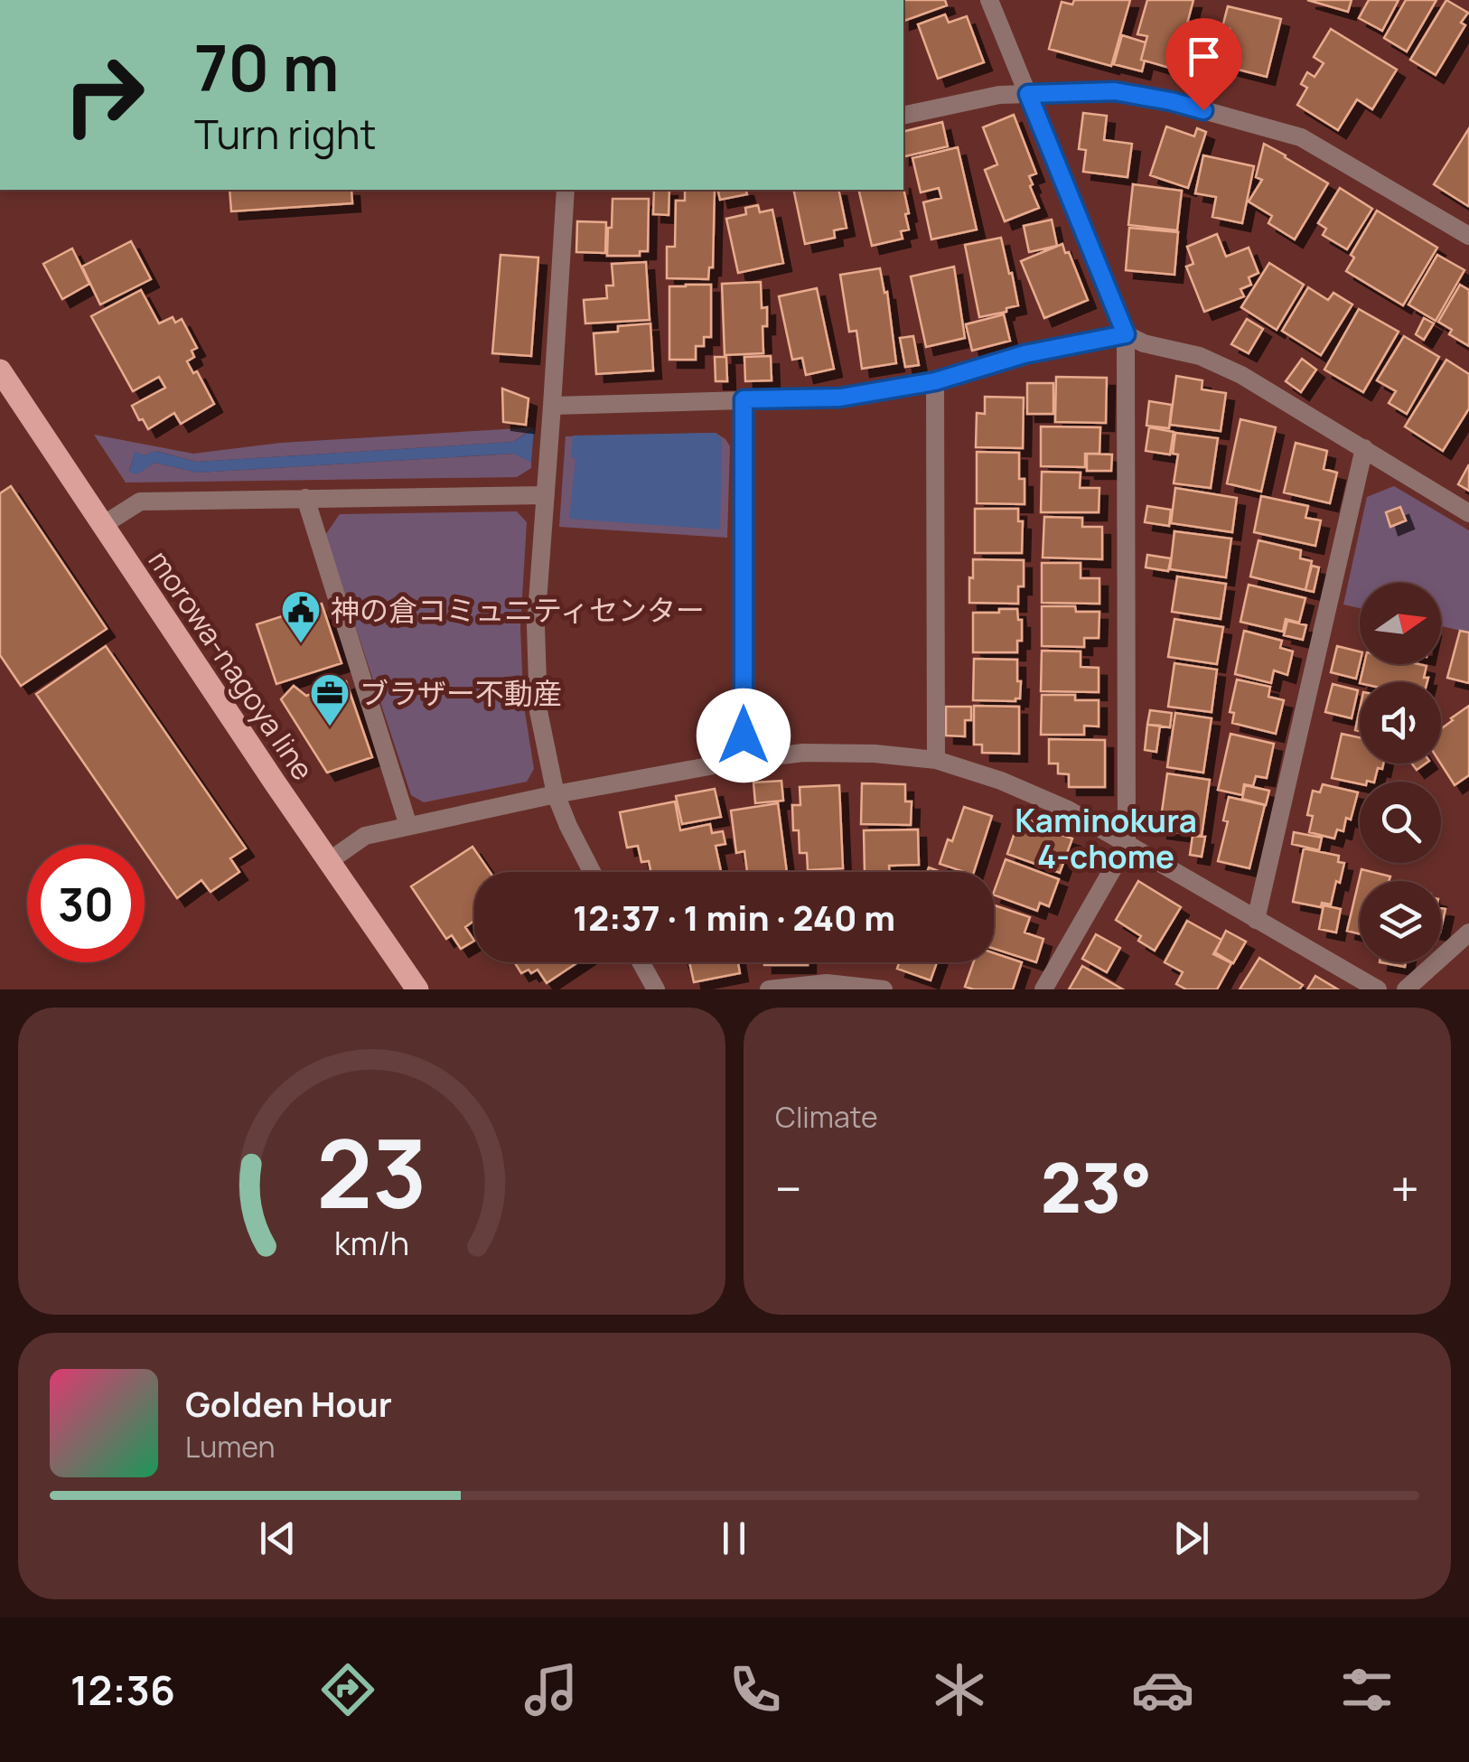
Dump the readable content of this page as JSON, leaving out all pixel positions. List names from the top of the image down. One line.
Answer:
{"streets":{"main road":["morowa-nagoya line"]},"districts":["Kaminokura 4-chome"],"places":{"public building":["神の倉コミュニティセンター"],"office":["ブラザー不動産"]},"north":"right","page":{"turn":["70 m","Turn right"],"limit":"30","trip":"12:37 · 1 min · 240 m","tile":"Climate","heat":["−","23°","+"],"song":["Golden Hour","Lumen"],"tabs":"12:36","gauge":["23","km/h"]}}
